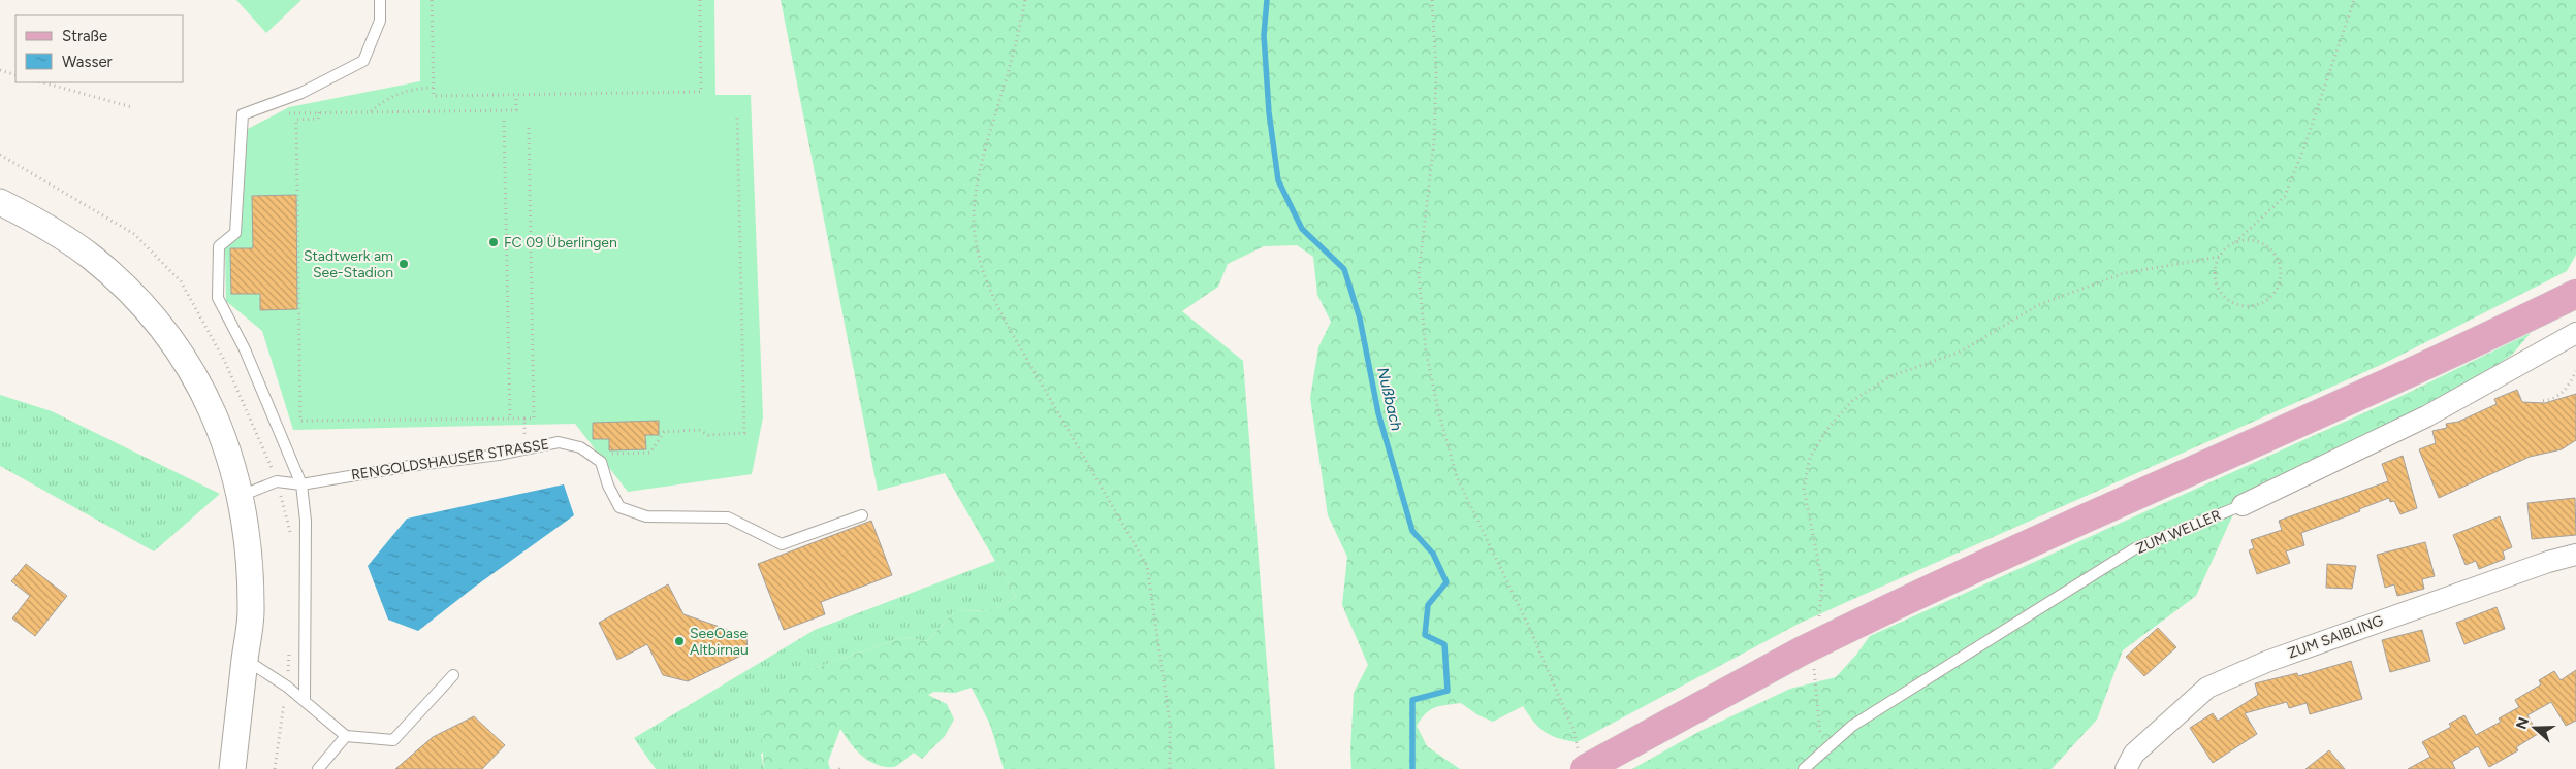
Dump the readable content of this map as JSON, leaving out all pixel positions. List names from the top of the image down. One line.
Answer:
{"streets":{"street":["ZUM WELLER","ZUM SAIBLING"],"lane":["RENGOLDSHAUSER STRASSE"]},"water":["Nußbach"],"places":["FC 09 Überlingen","Stadtwerk am See-Stadion","SeeOase Altbirnau"],"legend":["Straße","Wasser"],"north":"left"}
